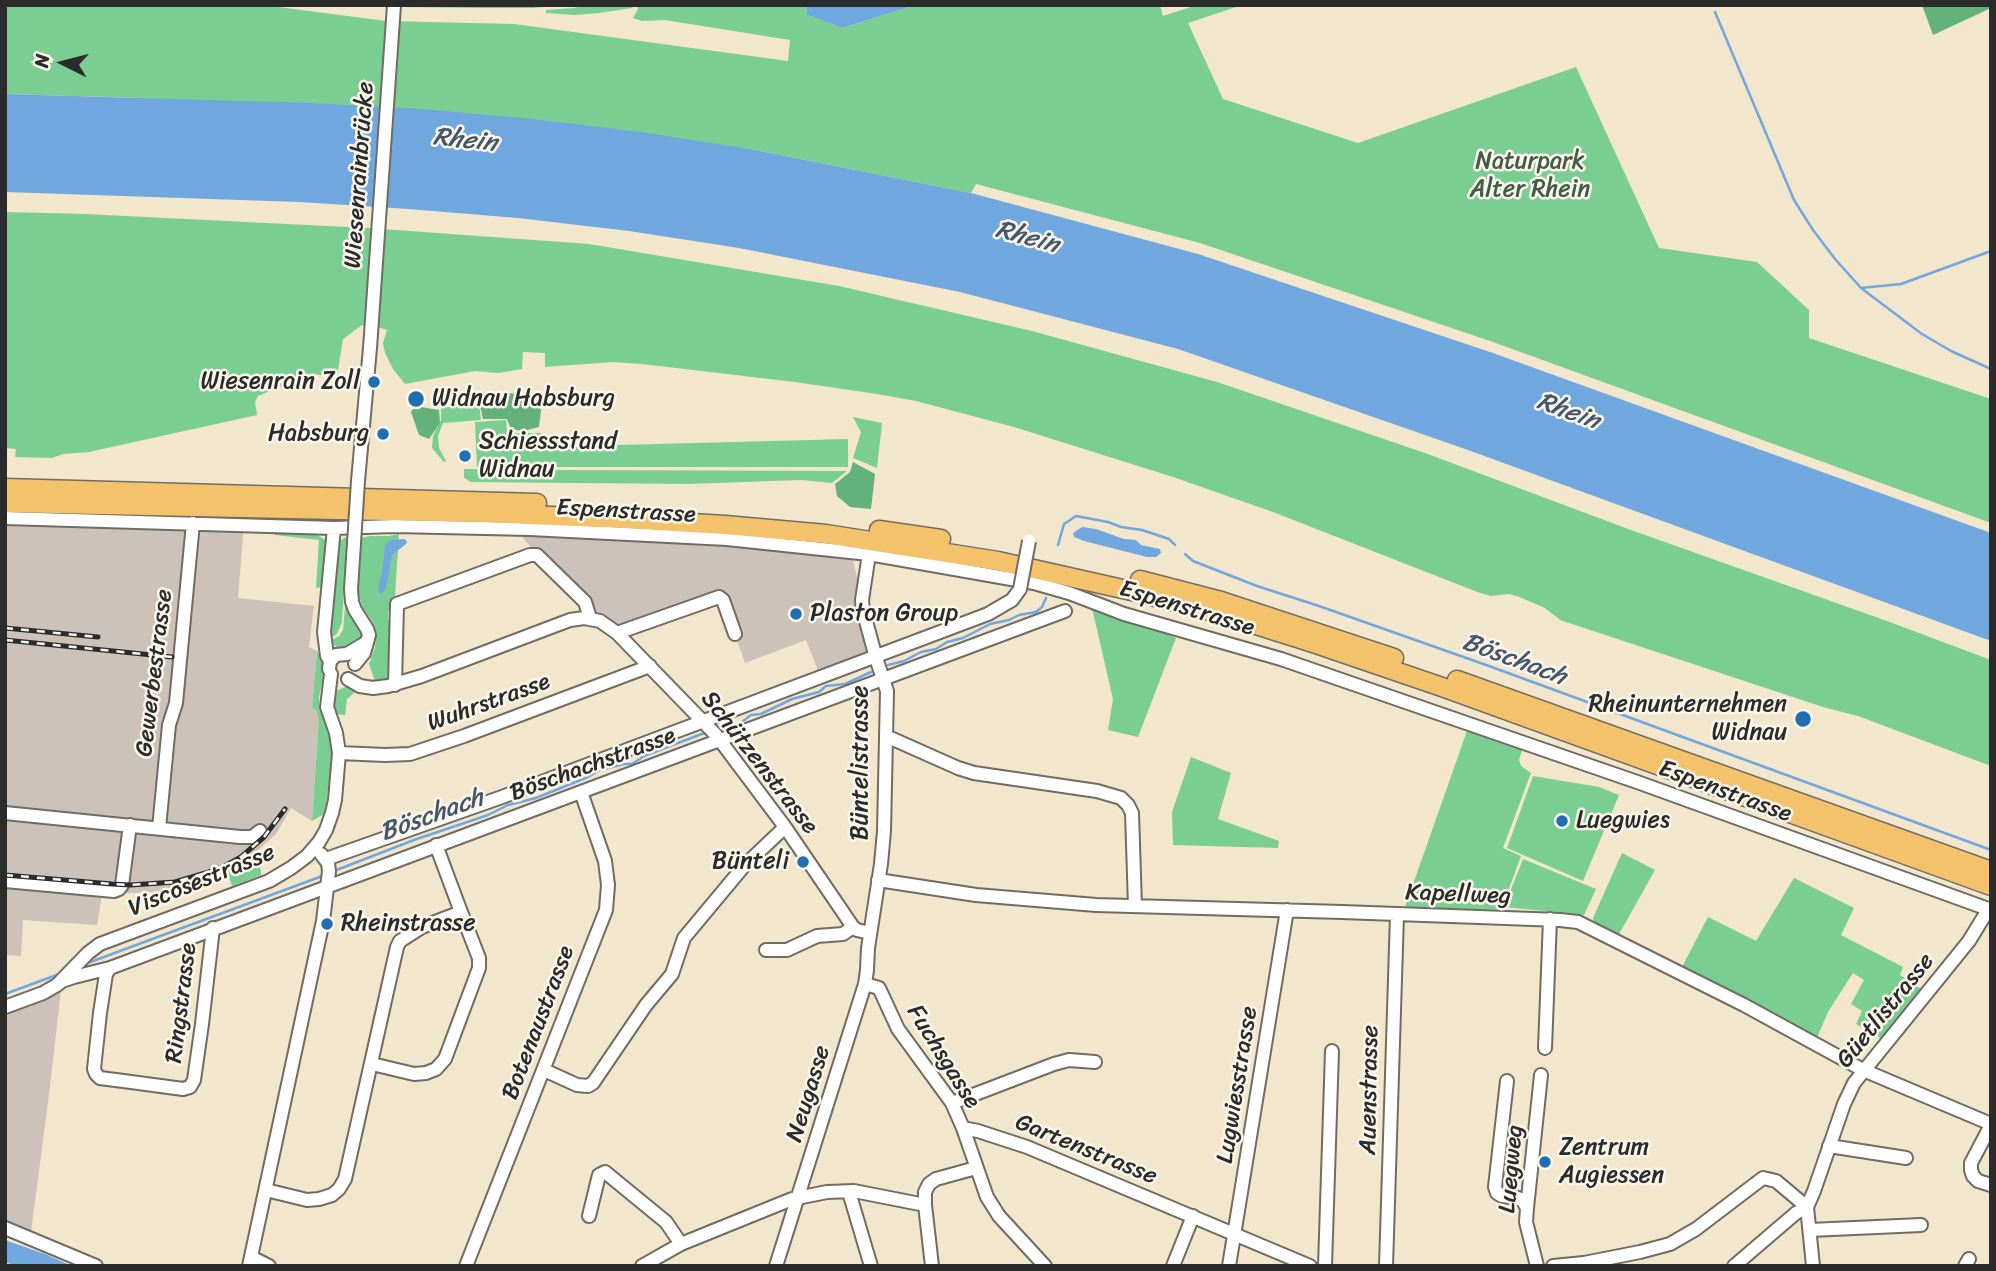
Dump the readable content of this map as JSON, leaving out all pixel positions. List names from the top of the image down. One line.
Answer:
{"streets":{"street":["Wiesenrainbrücke","Espenstrasse","Gewerbestrasse","Wuhrstrasse","Schützenstrasse","Büntelistrasse","Böschachstrasse","Viscosestrasse","Kapellweg","Ringstrasse","Güetlistrasse","Botenaustrasse","Fuchsgasse","Lugwiesstrasse","Auenstrasse","Neugasse","Gartenstrasse","Luegweg"]},"crossings":[["Espenstrasse","Gewerbestrasse"],["Espenstrasse","Büntelistrasse"],["Espenstrasse","Güetlistrasse"],["Wuhrstrasse","Schützenstrasse"],["Schützenstrasse","Böschachstrasse"],["Büntelistrasse","Böschachstrasse"],["Büntelistrasse","Kapellweg"],["Büntelistrasse","Neugasse"],["Böschachstrasse","Viscosestrasse"],["Böschachstrasse","Ringstrasse"],["Böschachstrasse","Botenaustrasse"],["Kapellweg","Güetlistrasse"],["Kapellweg","Lugwiesstrasse"],["Kapellweg","Auenstrasse"],["Fuchsgasse","Neugasse"],["Fuchsgasse","Gartenstrasse"],["Lugwiesstrasse","Gartenstrasse"]],"water":["Rhein","Böschach"],"parks":["Naturpark Alter Rhein"],"places":["Wiesenrain Zoll","Widnau Habsburg","Habsburg","Schiessstand Widnau","Plaston Group","Rheinunternehmen Widnau","Luegwies","Bünteli","Rheinstrasse","Zentrum Augiessen"],"north":"left"}
